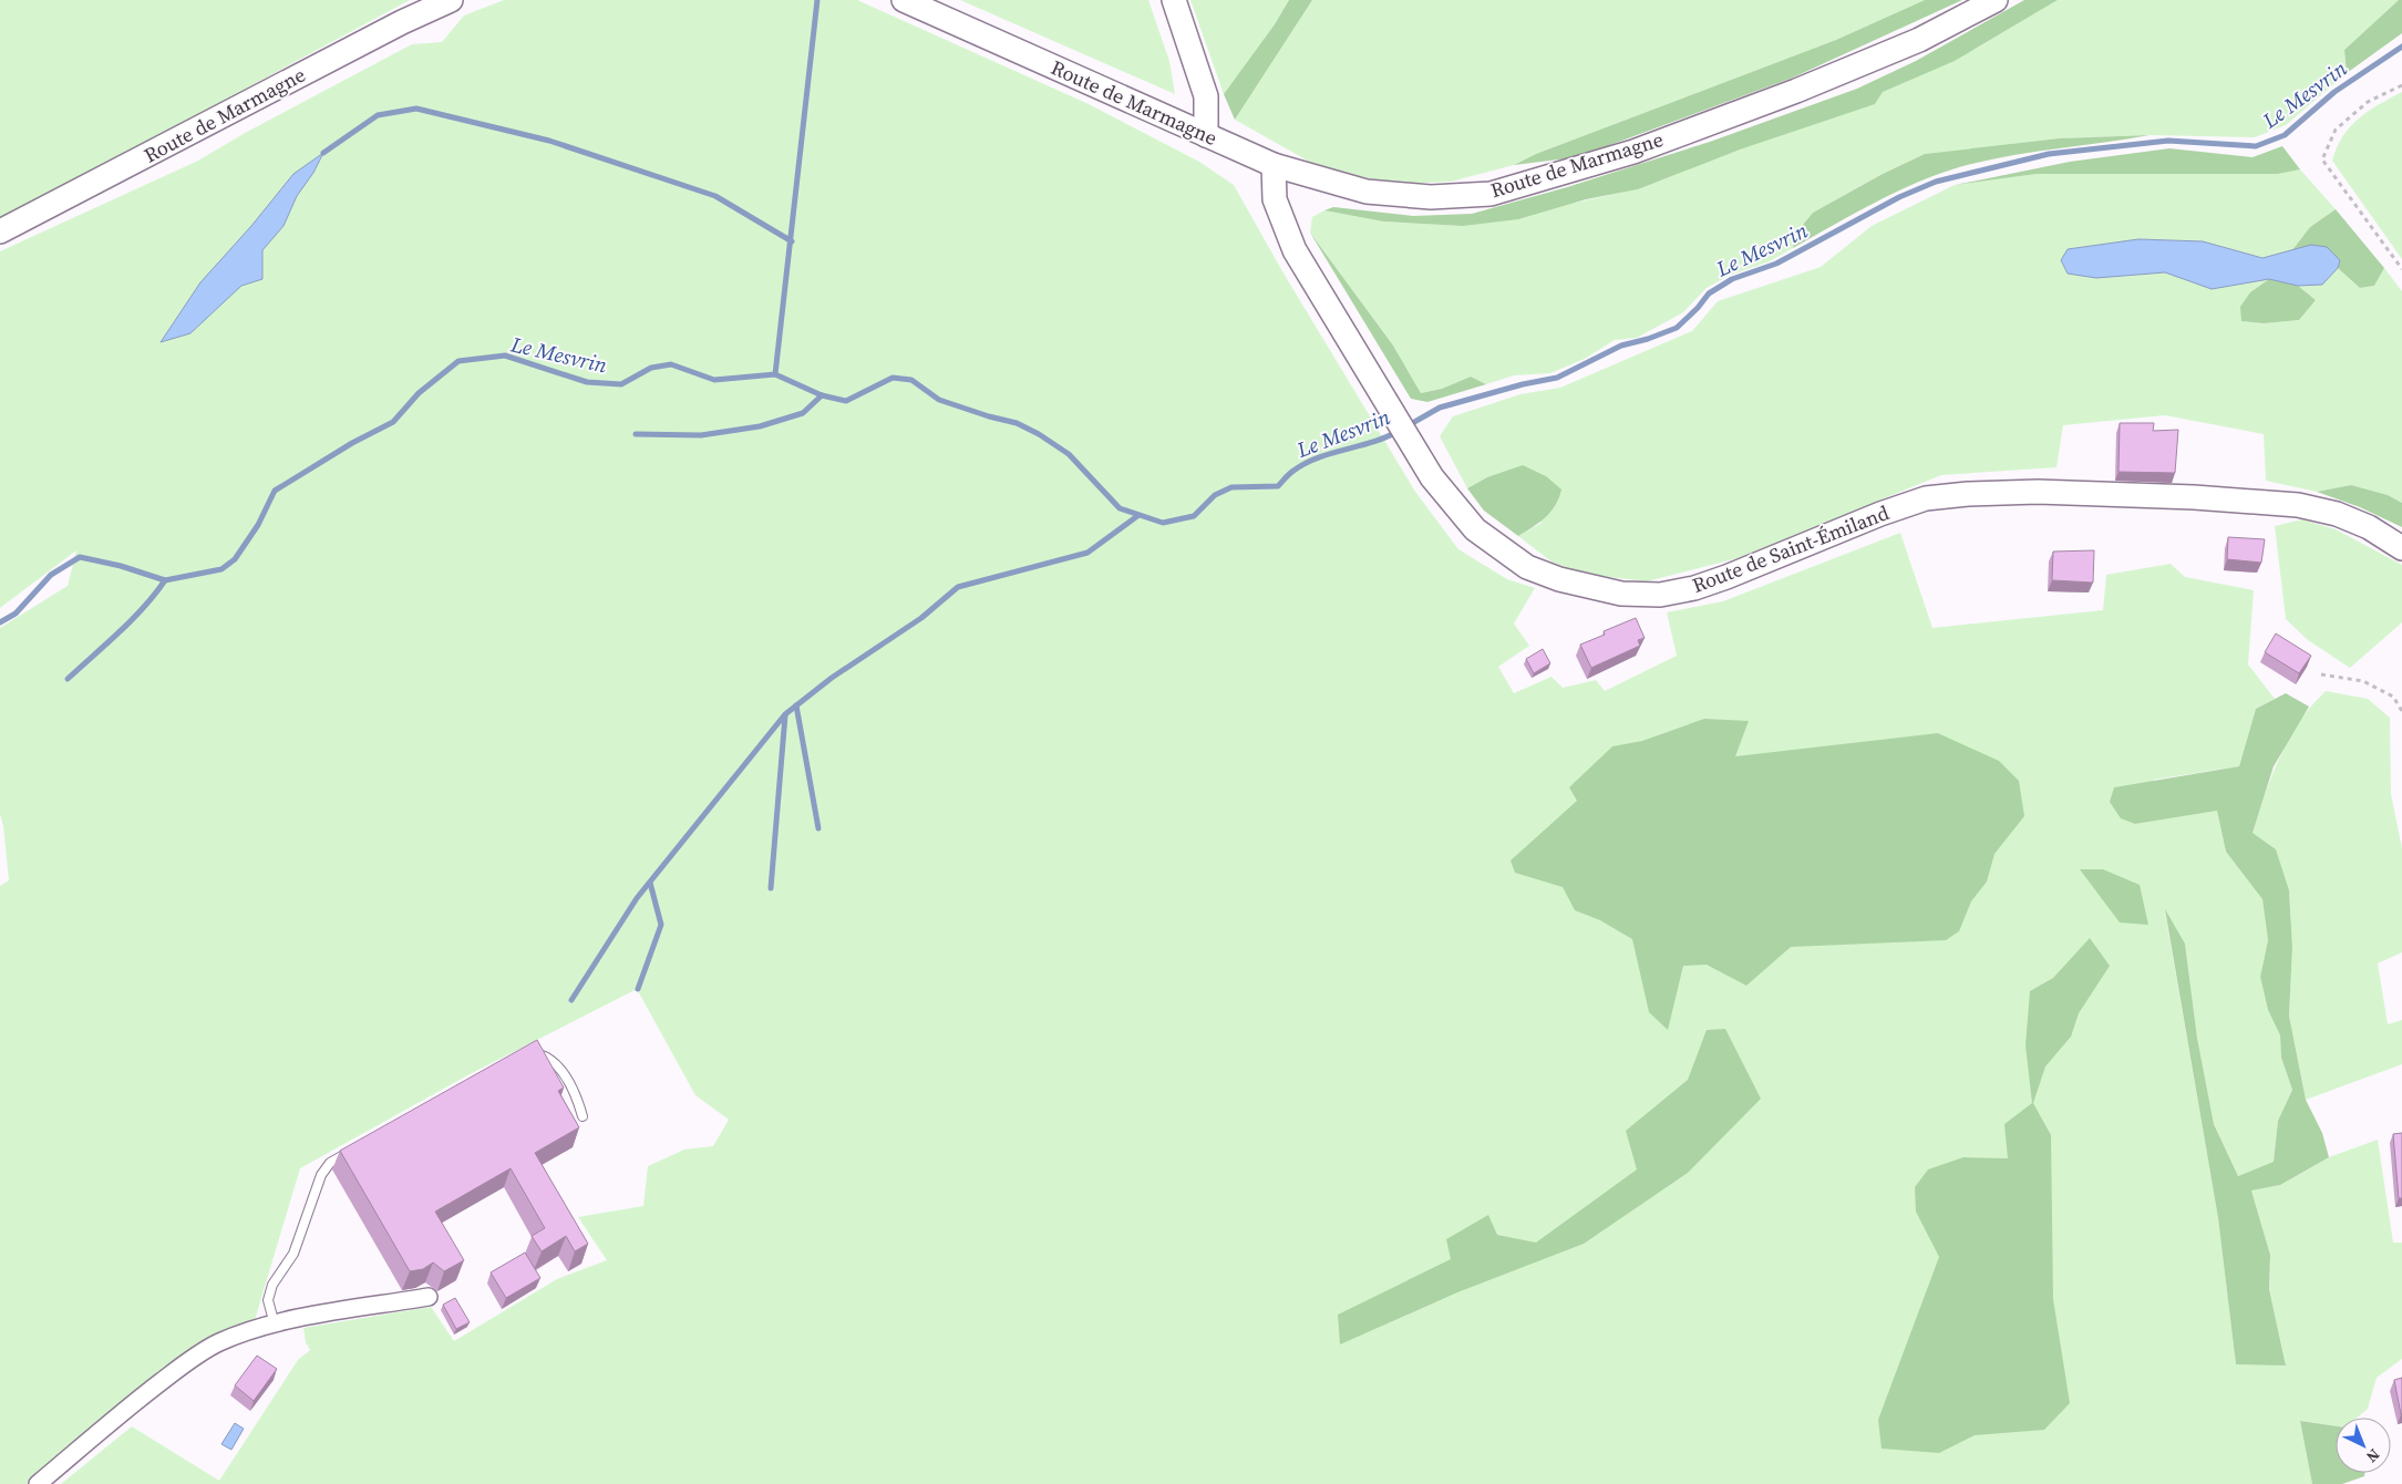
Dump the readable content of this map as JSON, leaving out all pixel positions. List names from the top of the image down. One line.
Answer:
{"streets":{"main road":["Route de Marmagne","Route de Saint-Émiland"]},"crossings":[["Route de Marmagne","Route de Saint-Émiland"]],"water":["Le Mesvrin"],"north":"bottom right"}
